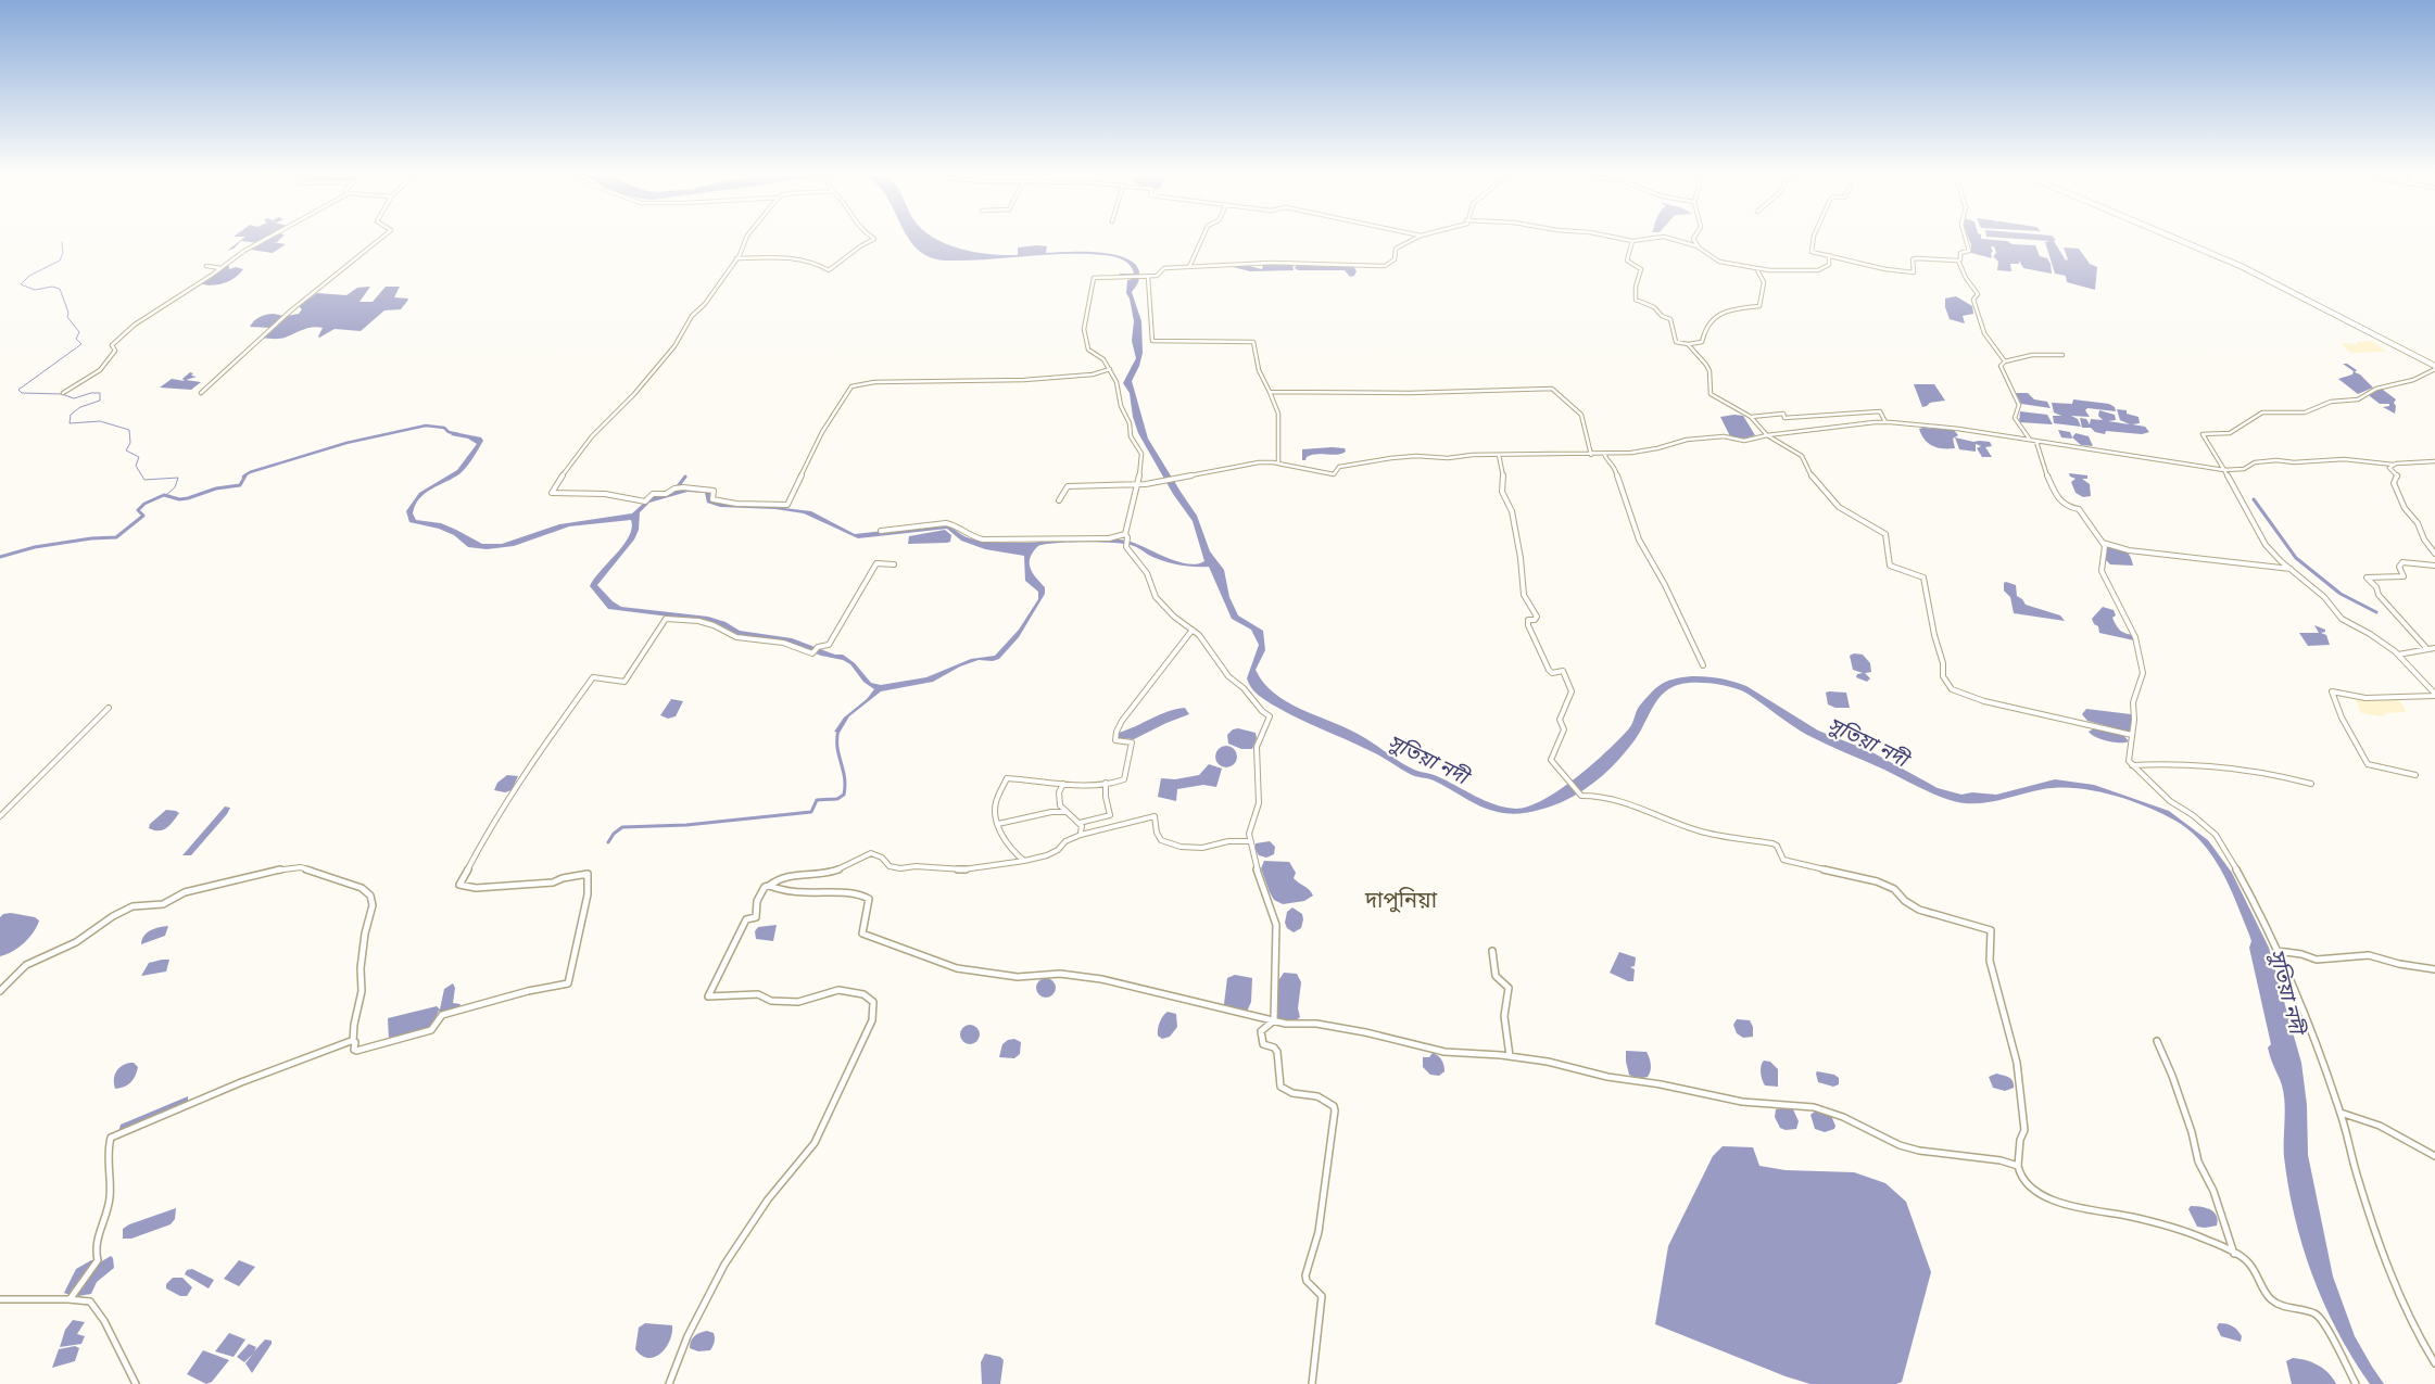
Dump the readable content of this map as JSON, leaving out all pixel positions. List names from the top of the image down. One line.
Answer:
{"districts":["দাপুনিয়া"],"water":["সুতিয়া নদী"]}
